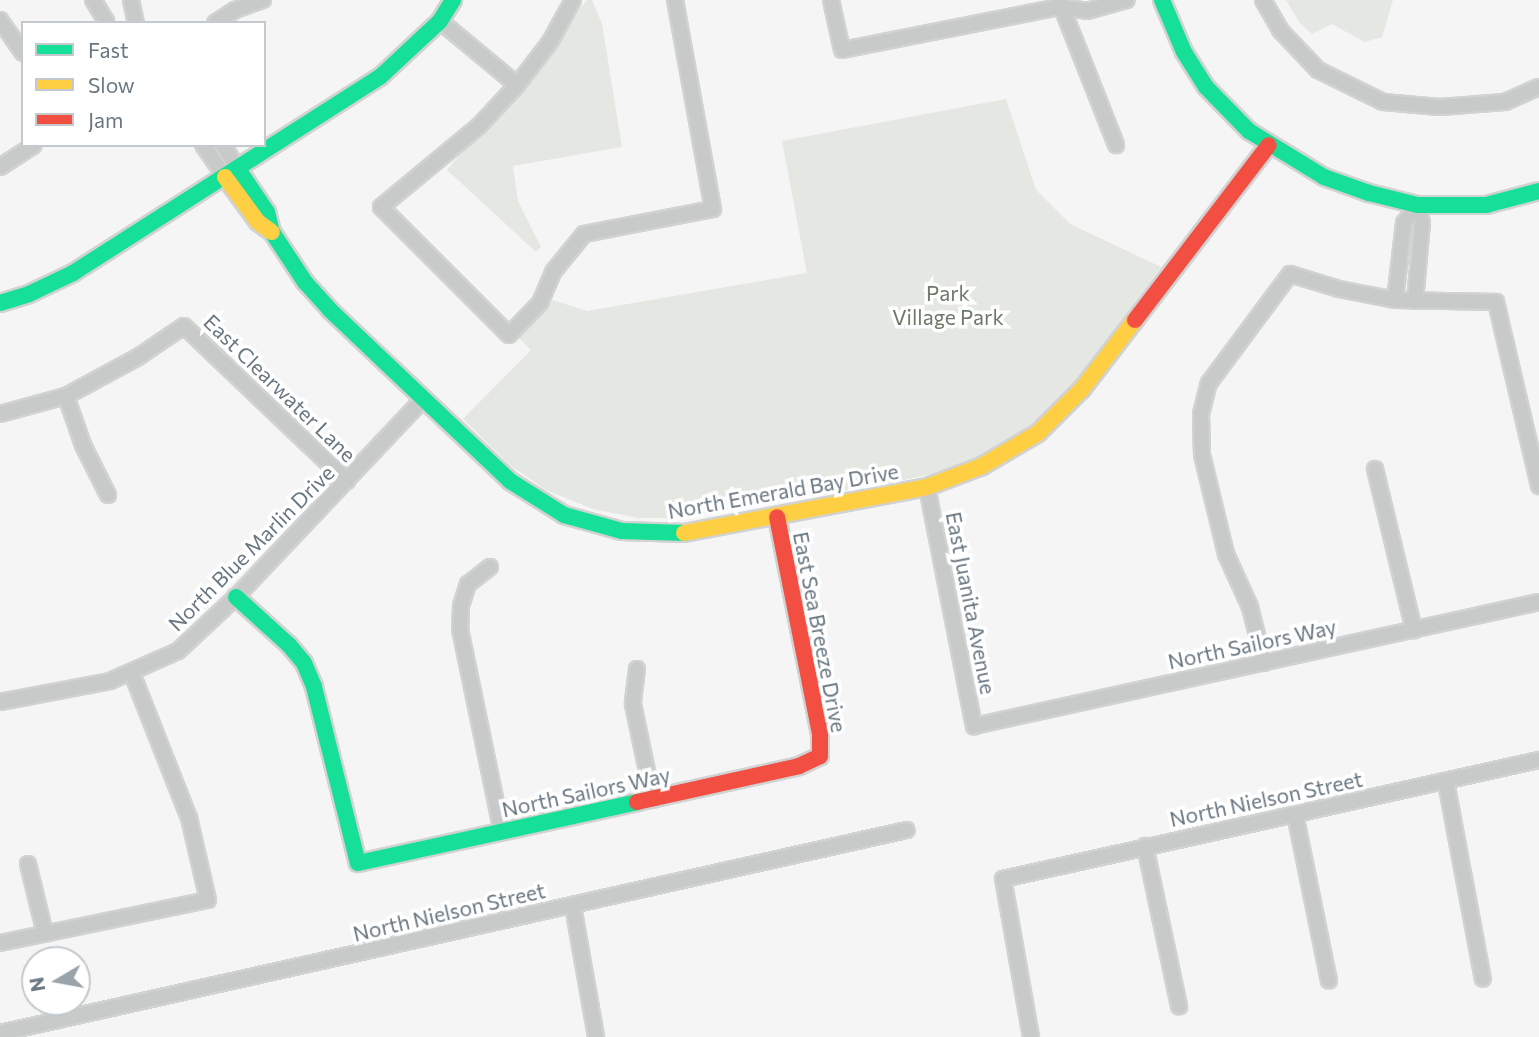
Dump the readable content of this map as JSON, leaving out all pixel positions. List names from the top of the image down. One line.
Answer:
{"streets":{"street":["East Clearwater Lane","North Emerald Bay Drive","North Blue Marlin Drive","East Juanita Avenue","East Sea Breeze Drive","North Sailors Way","North Nielson Street"]},"crossings":[["East Clearwater Lane","North Blue Marlin Drive"],["North Emerald Bay Drive","North Blue Marlin Drive"],["North Emerald Bay Drive","East Juanita Avenue"],["North Emerald Bay Drive","East Sea Breeze Drive"],["North Blue Marlin Drive","North Sailors Way"],["East Juanita Avenue","North Sailors Way"],["East Sea Breeze Drive","North Sailors Way"]],"parks":["Park Village Park"],"legend":["Fast","Slow","Jam"],"north":"left"}
